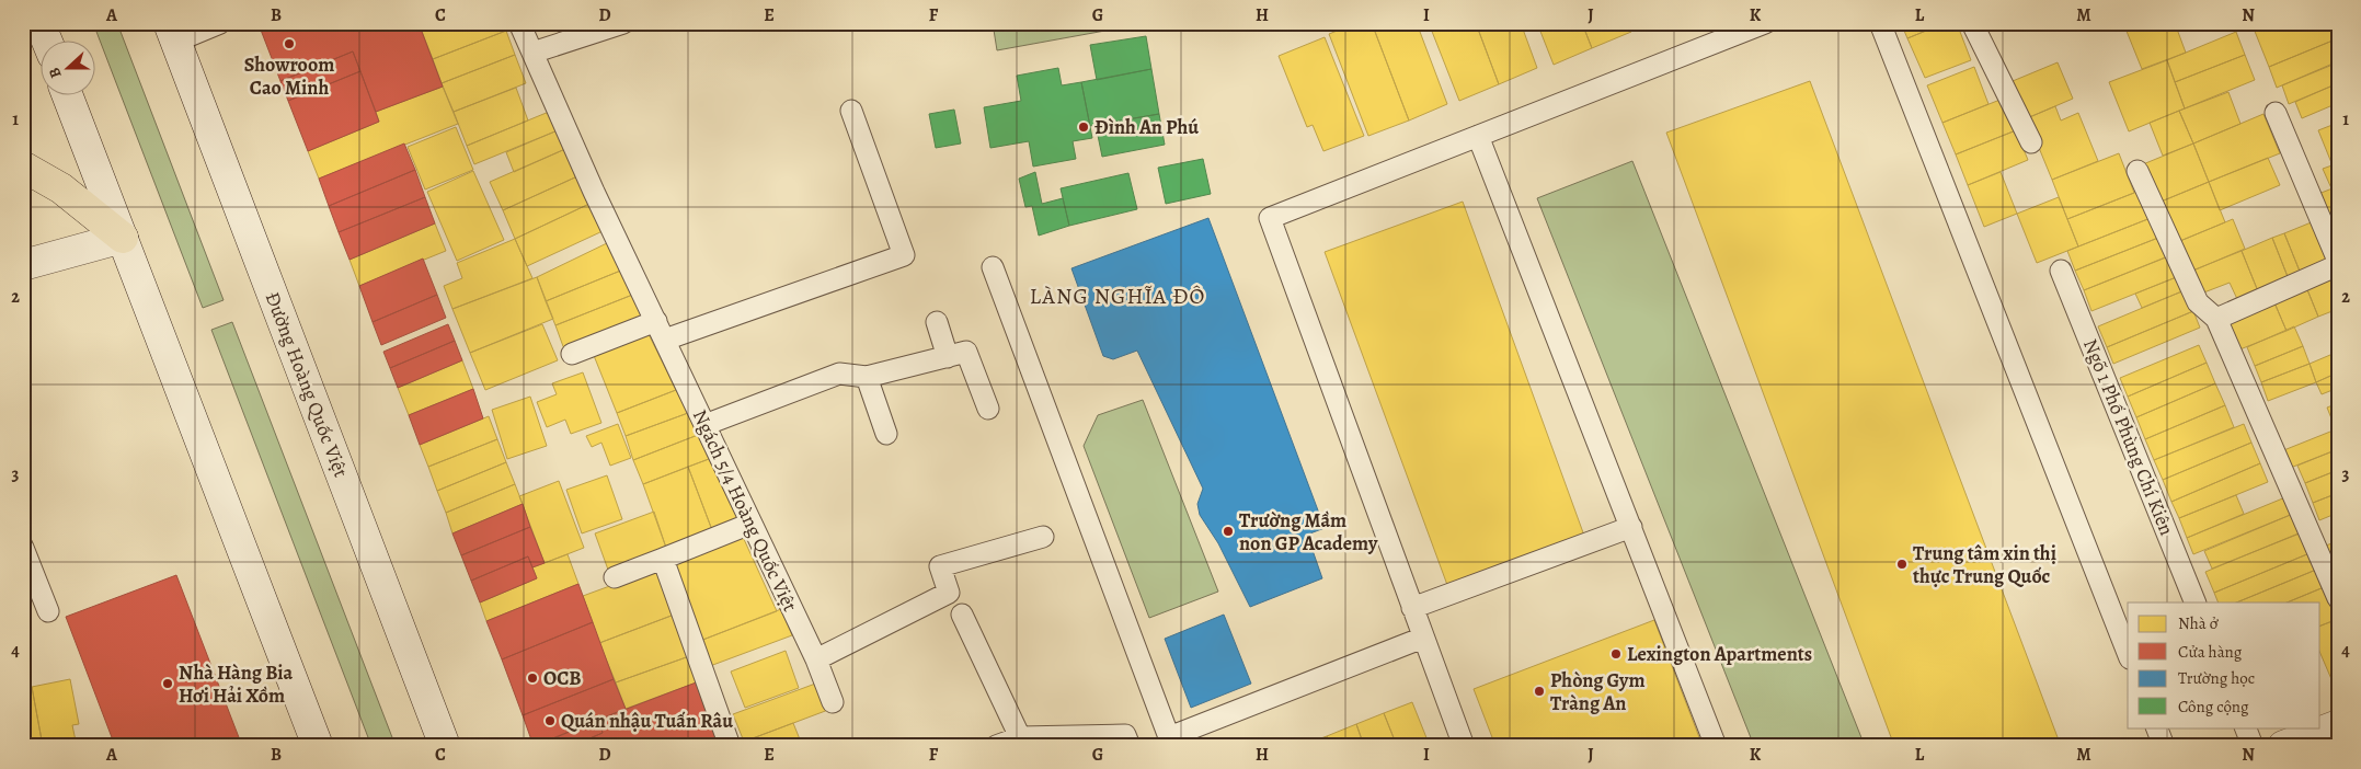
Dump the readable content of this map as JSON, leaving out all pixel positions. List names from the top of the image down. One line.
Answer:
{"streets":{"main road":["Đường Hoàng Quốc Việt"],"lane":["Ngõ 1 Phố Phùng Chí Kiên","Ngách 5/4 Hoàng Quốc Việt"]},"districts":["LÀNG NGHĨA ĐÔ"],"places":["Showroom Cao Minh","Đình An Phú","Trường Mầm non GP Academy","Trung tâm xin thị thực Trung Quốc","Lexington Apartments","OCB","Nhà Hàng Bia Hơi Hải Xồm","Phòng Gym Tràng An","Quán nhậu Tuấn Râu"],"legend":["Nhà ở","Cửa hàng","Trường học","Công cộng"],"north":"left","grid":{"columns":["A","B","C","D","E","F","G","H","I","J","K","L","M","N"],"rows":["1","2","3","4"]}}
